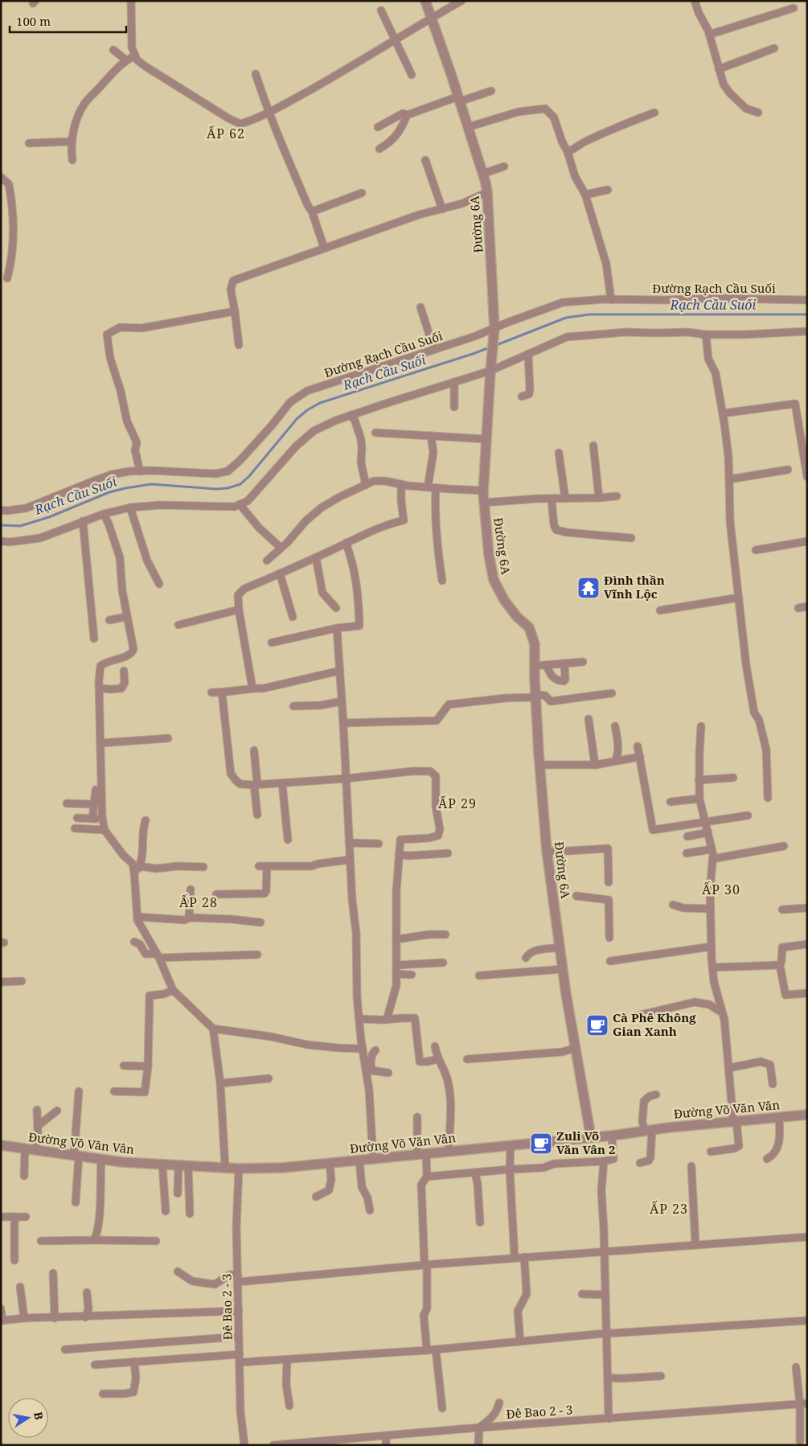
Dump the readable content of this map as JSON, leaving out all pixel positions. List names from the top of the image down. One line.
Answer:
{"streets":{"street":["Đường 6A","Đường Rạch Cầu Suối","Đường Võ Văn Vân","Đê Bao 2 - 3"]},"crossings":[["Đường 6A","Đường Rạch Cầu Suối"],["Đường 6A","Đường Võ Văn Vân"],["Đường Võ Văn Vân","Đê Bao 2 - 3"]],"districts":["ẤP 62","ẤP 29","ẤP 30","ẤP 28","ẤP 23"],"water":["Rạch Cầu Suối"],"places":{"temple":["Đình thần Vĩnh Lộc"],"cafe":["Cà Phê Không Gian Xanh","Zuli Võ Văn Vân 2"]},"scale_bar":"100 m","north":"right"}
